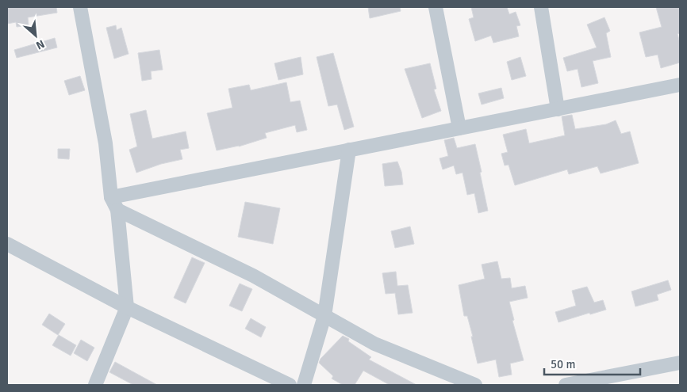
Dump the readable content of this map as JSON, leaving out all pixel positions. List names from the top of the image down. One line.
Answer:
{"scale_bar":"50 m","north":"bottom right"}
